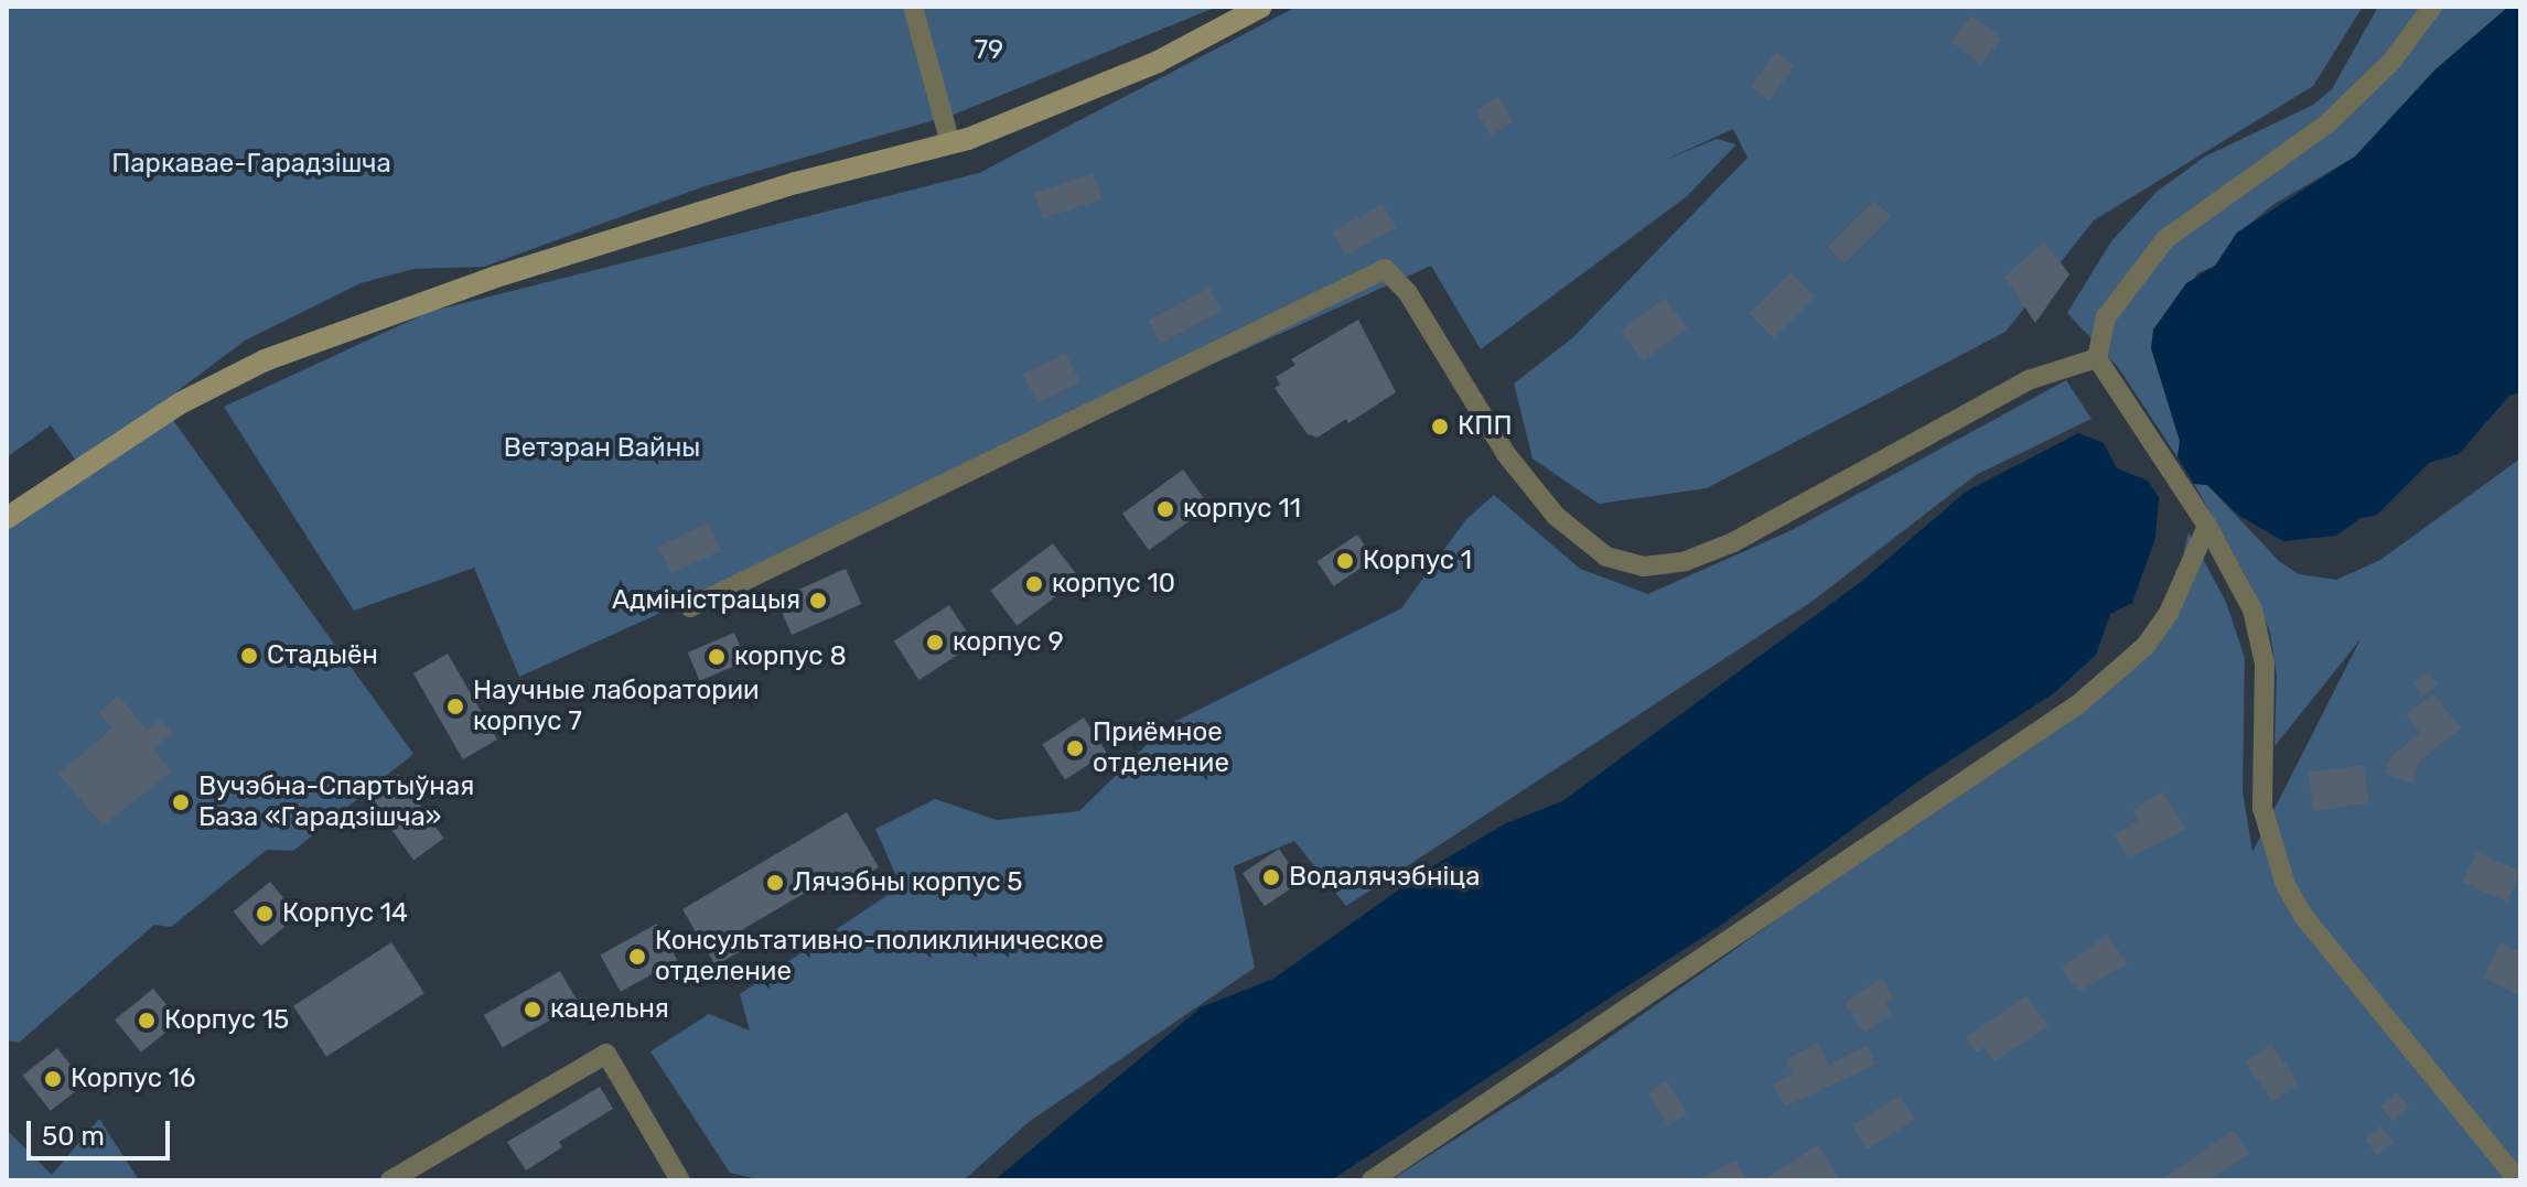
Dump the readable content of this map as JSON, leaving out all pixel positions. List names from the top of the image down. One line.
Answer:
{"parks":["79","Паркавае-Гарадзішча","Ветэран Вайны"],"places":["КПП","корпус 11","Корпус 1","корпус 10","Адміністрацыя","корпус 9","Стадыён","корпус 8","Научные лаборатории корпус 7","Приёмное отделение","Вучэбна-Спартыўная База «Гарадзішча»","Водалячэбніца","Лячэбны корпус 5","Корпус 14","Консультативно-поликлиническое отделение","кацельня","Корпус 15","Корпус 16"],"scale_bar":"50 m"}
